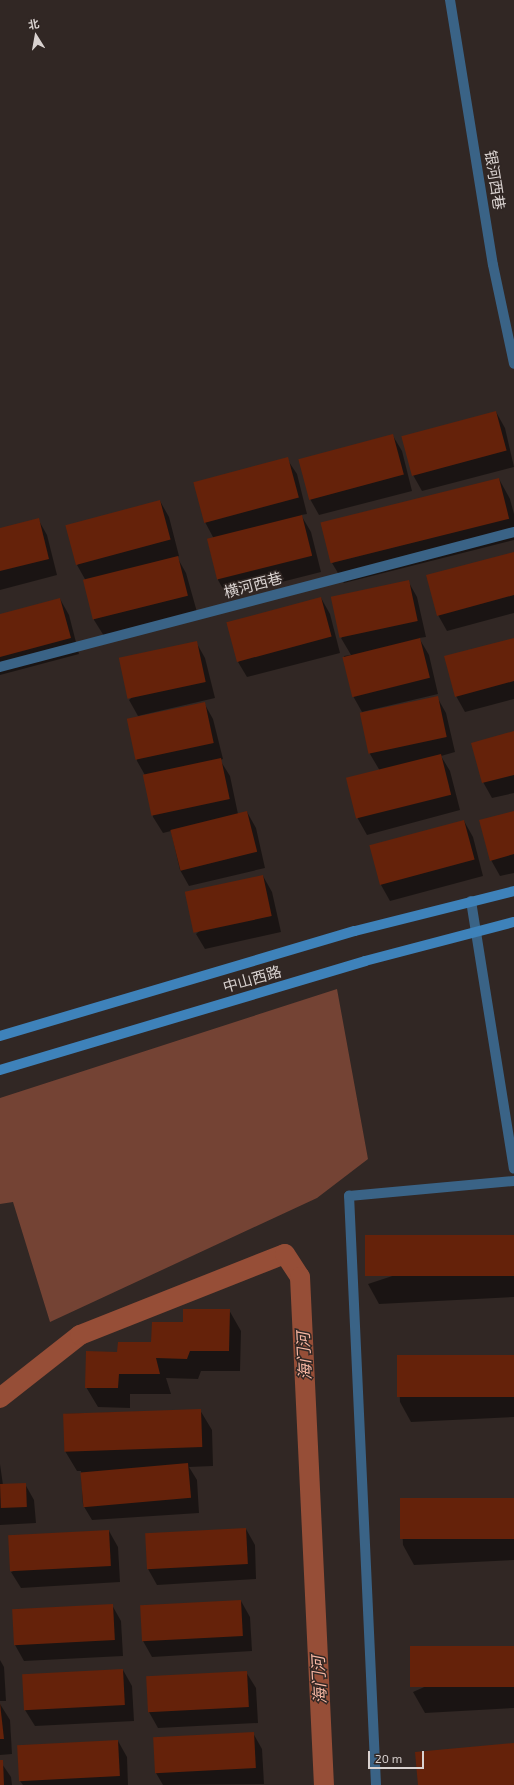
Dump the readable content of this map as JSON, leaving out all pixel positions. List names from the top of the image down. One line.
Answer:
{"streets":{"main road":["中山西路"],"street":["银河西巷","横河西巷"]},"water":["海门河"],"scale_bar":"20 m","north":"top"}
